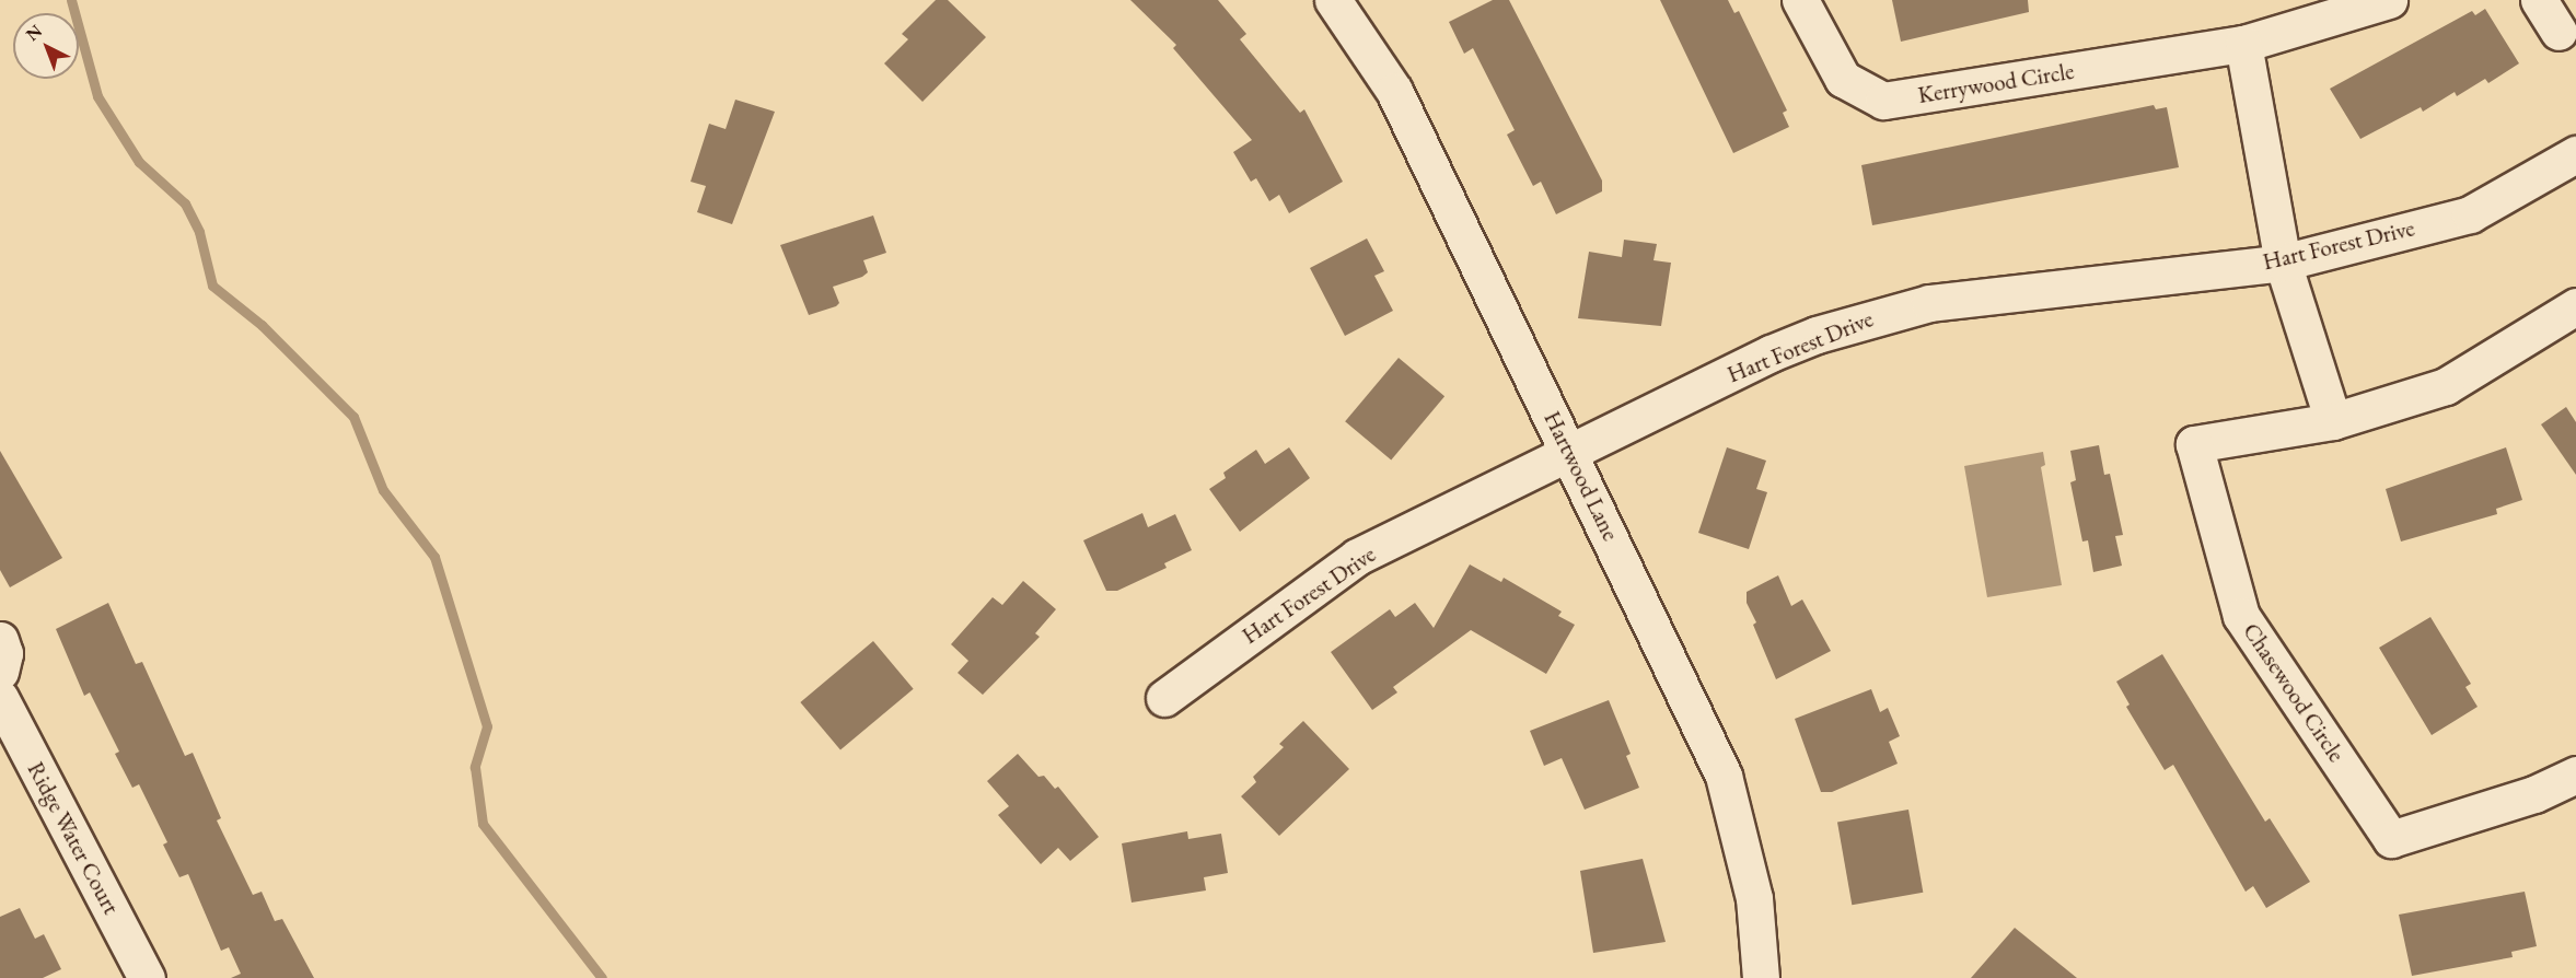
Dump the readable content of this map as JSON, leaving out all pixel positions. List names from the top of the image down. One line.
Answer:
{"streets":{"street":["Kerrywood Circle","Hart Forest Drive","Hartwood Lane","Chasewood Circle","Ridge Water Court"]},"crossings":[["Hart Forest Drive","Hartwood Lane"]],"north":"top left"}
